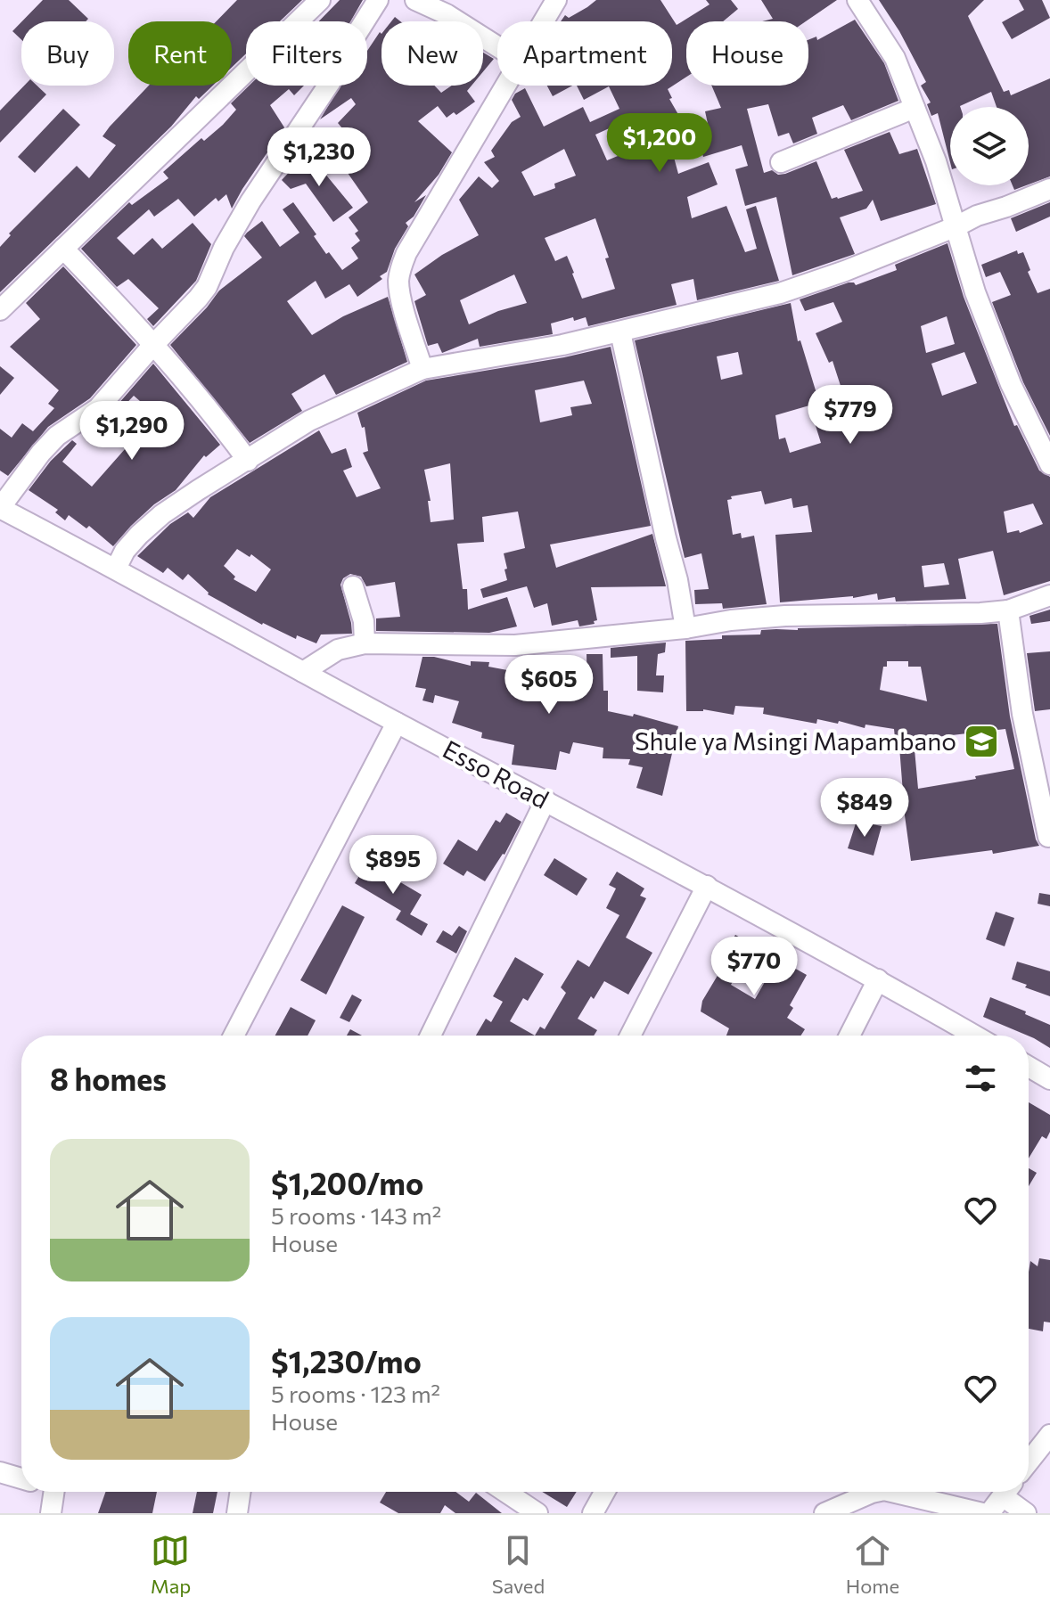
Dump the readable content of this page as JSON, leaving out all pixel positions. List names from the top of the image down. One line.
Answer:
{"streets":{"street":["Esso Road"]},"places":{"school or university":["Shule ya Msingi Mapambano"]},"page":{"chip":["Buy","Rent","Filters","New","Apartment","House"],"price":["$1,200","$1,230","$779","$1,290","$605","$849","$895","$770"],"heading":"8 homes","list":[{"name":"$1,200/mo","note":"5 rooms · 143 m² · House"},{"name":"$1,230/mo","note":"5 rooms · 123 m² · House"}],"tabs":["Map","Saved","Home"]}}
